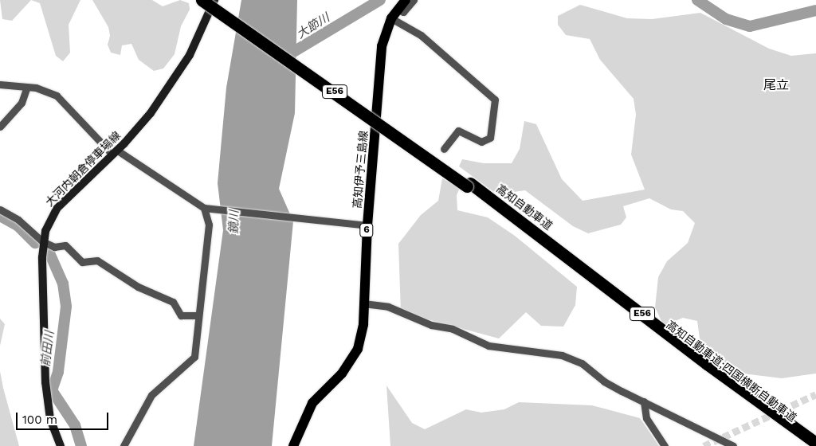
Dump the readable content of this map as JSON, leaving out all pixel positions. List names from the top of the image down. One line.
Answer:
{"streets":{"highway":["E56","高知自動車道","高知自動車道;四国横断自動車道"],"main road":["大河内朝倉停車場線","高知伊予三島線","6"]},"crossings":[["高知自動車道","高知自動車道;四国横断自動車道"]],"districts":["尾立"],"water":["大節川","鏡川","前田川"],"scale_bar":"100 m"}
